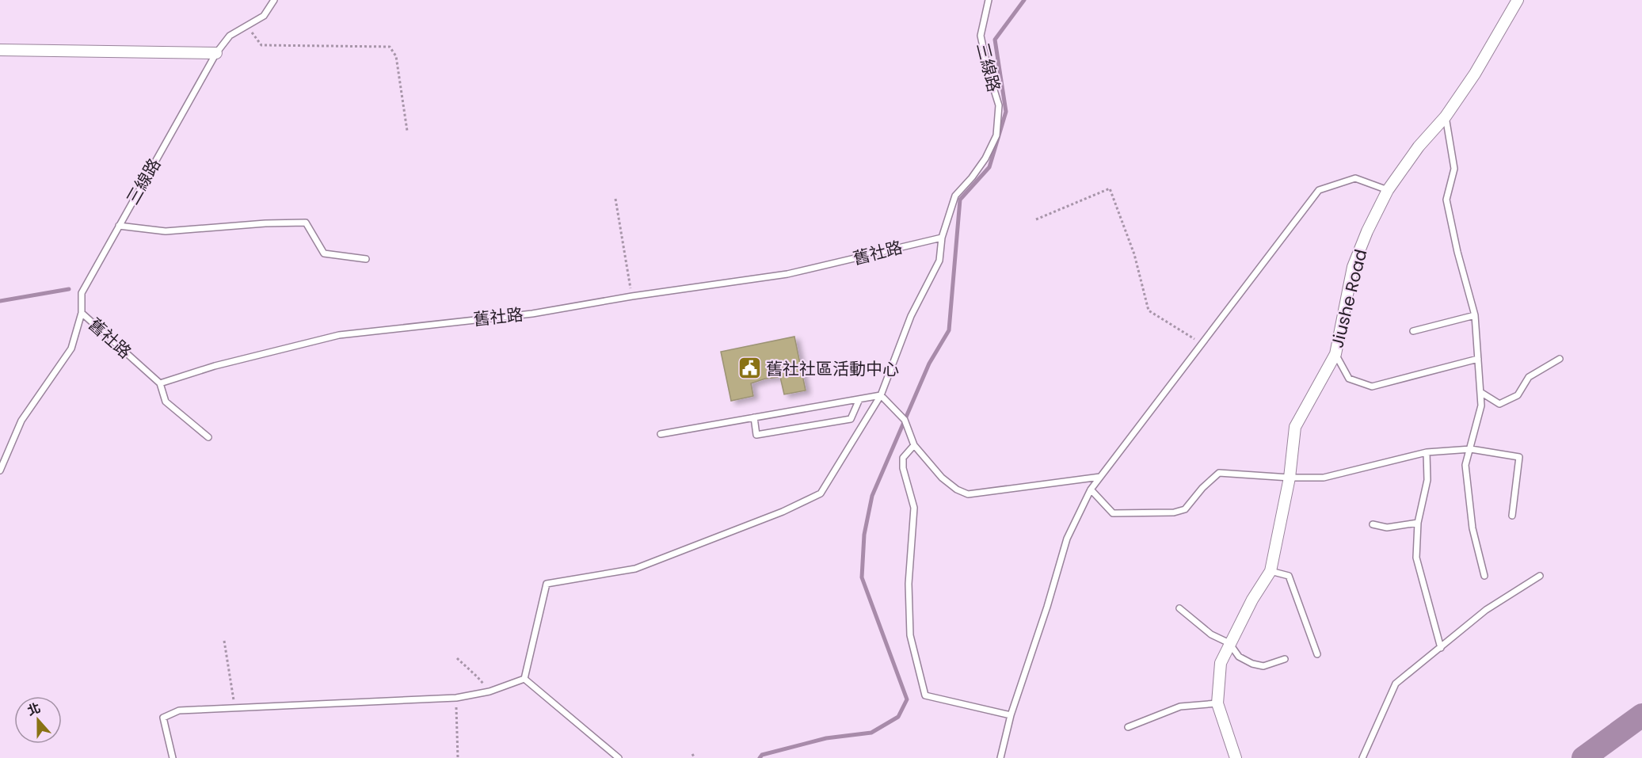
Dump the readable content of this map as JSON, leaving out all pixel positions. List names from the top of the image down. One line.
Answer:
{"streets":{"street":["Jiushe Road"],"lane":["三線路","舊社路"]},"crossings":[["三線路","舊社路"]],"places":{"public building":["舊社社區活動中心"]},"north":"top"}
